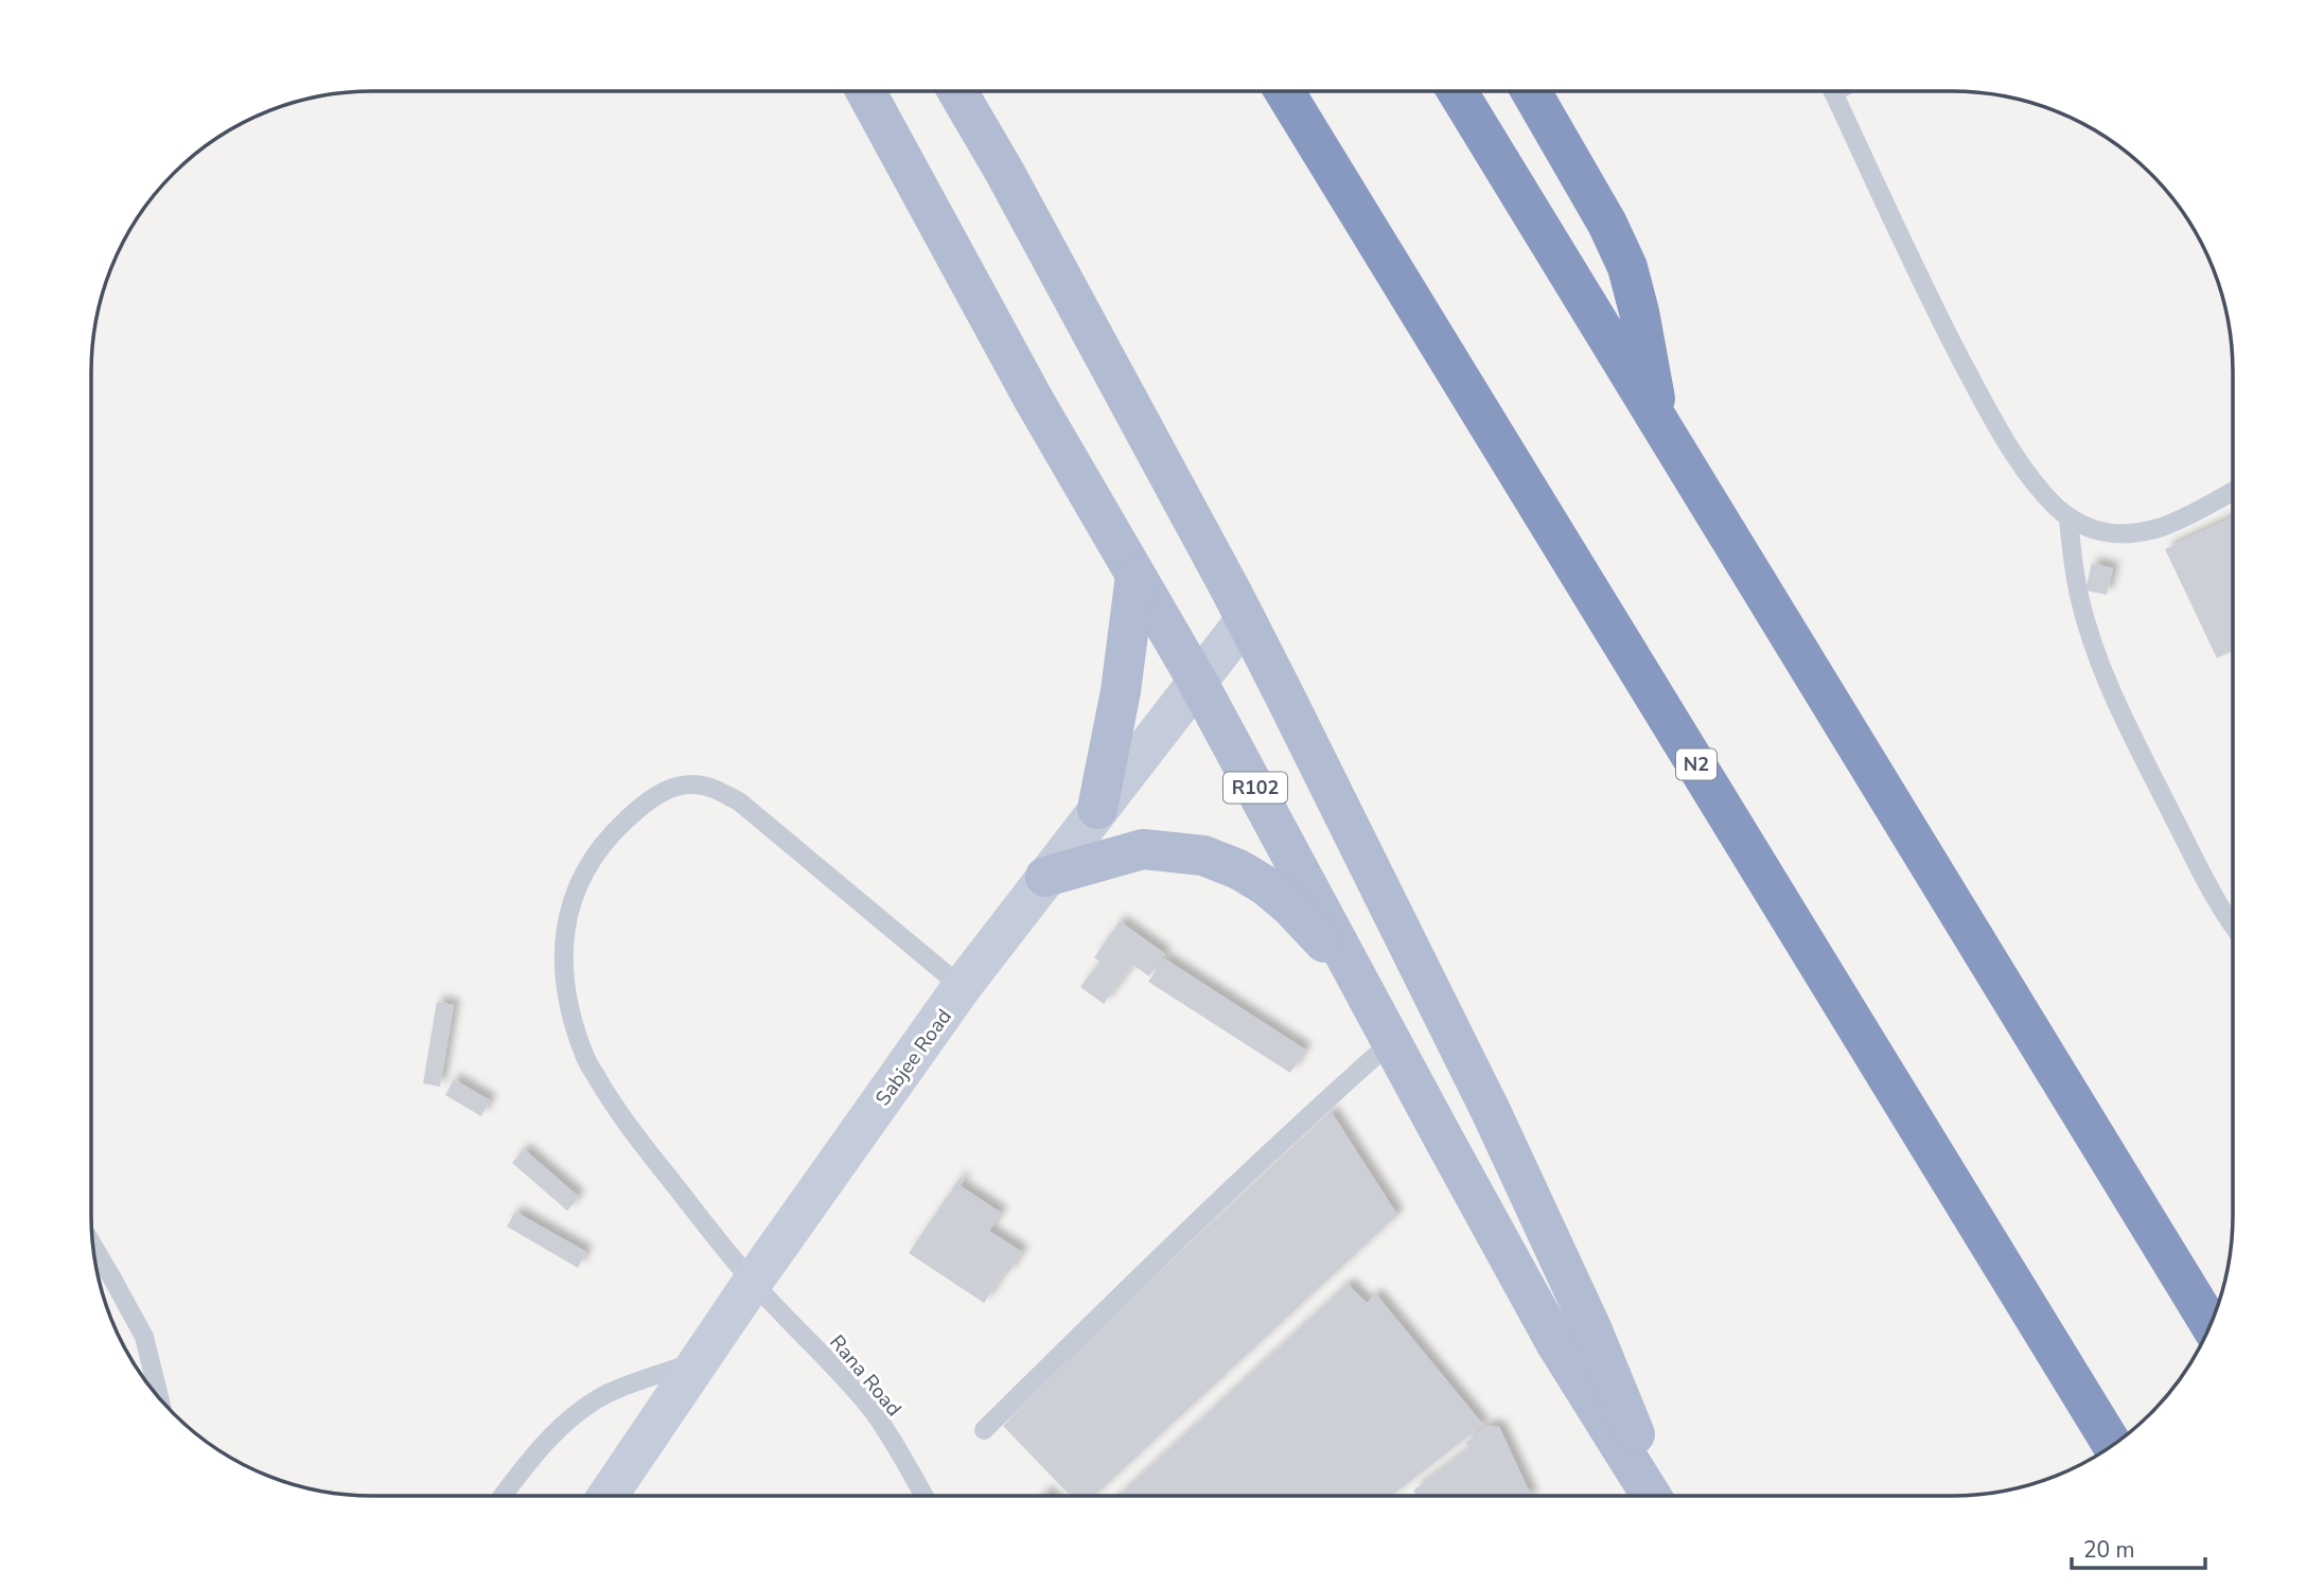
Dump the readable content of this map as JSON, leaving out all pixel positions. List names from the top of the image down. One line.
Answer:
{"streets":{"highway":["N2"],"main road":["R102"],"street":["Sabjee Road"],"lane":["Rana Road"]},"crossings":[["R102","Sabjee Road"],["Sabjee Road","Rana Road"]],"scale_bar":"20 m"}
